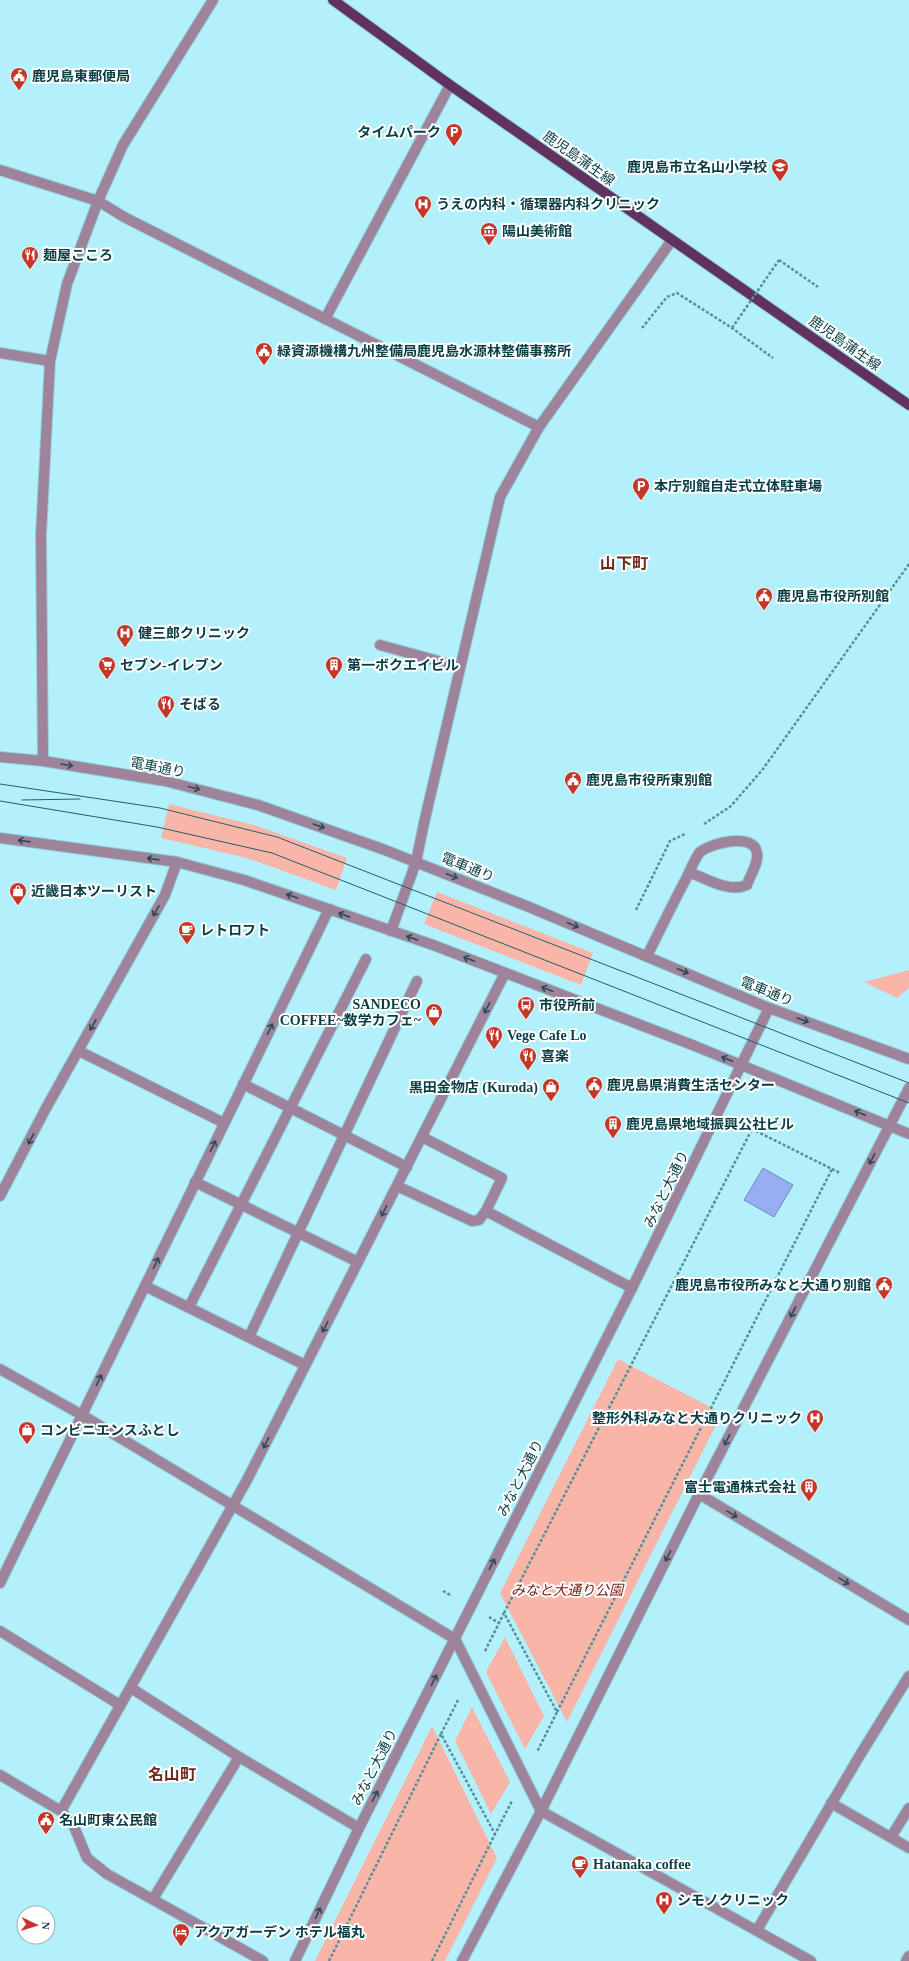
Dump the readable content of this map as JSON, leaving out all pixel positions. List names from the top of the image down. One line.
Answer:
{"streets":{"main road":["鹿児島蒲生線"],"street":["電車通り","みなと大通り"]},"crossings":[["電車通り","みなと大通り"]],"one_way":["みなと大通り"],"districts":["山下町","名山町"],"parks":["みなと大通り公園"],"places":{"public building":["鹿児島東郵便局","緑資源機構九州整備局鹿児島水源林整備事務所","鹿児島市役所別館","鹿児島市役所東別館","鹿児島県消費生活センター","鹿児島市役所みなと大通り別館","名山町東公民館"],"parking":["タイムパーク","本庁別館自走式立体駐車場"],"school or university":["鹿児島市立名山小学校"],"hospital":["うえの内科・循環器内科クリニック","健三郎クリニック","整形外科みなと大通りクリニック","シモノクリニック"],"museum":["陽山美術館"],"restaurant":["麺屋こころ","そばる","Vege Cafe Lo","喜楽"],"supermarket":["セブン-イレブン"],"building":["第一ボクエイビル","鹿児島県地域振興公社ビル","富士電通株式会社"],"shop":["近畿日本ツーリスト","SANDECO COFFEE~数学カフェ~","黒田金物店 (Kuroda)","コンビニエンスふとし"],"cafe":["レトロフト","Hatanaka coffee"],"bus stop":["市役所前"],"hotel":["アクアガーデン ホテル福丸"]},"north":"right"}
